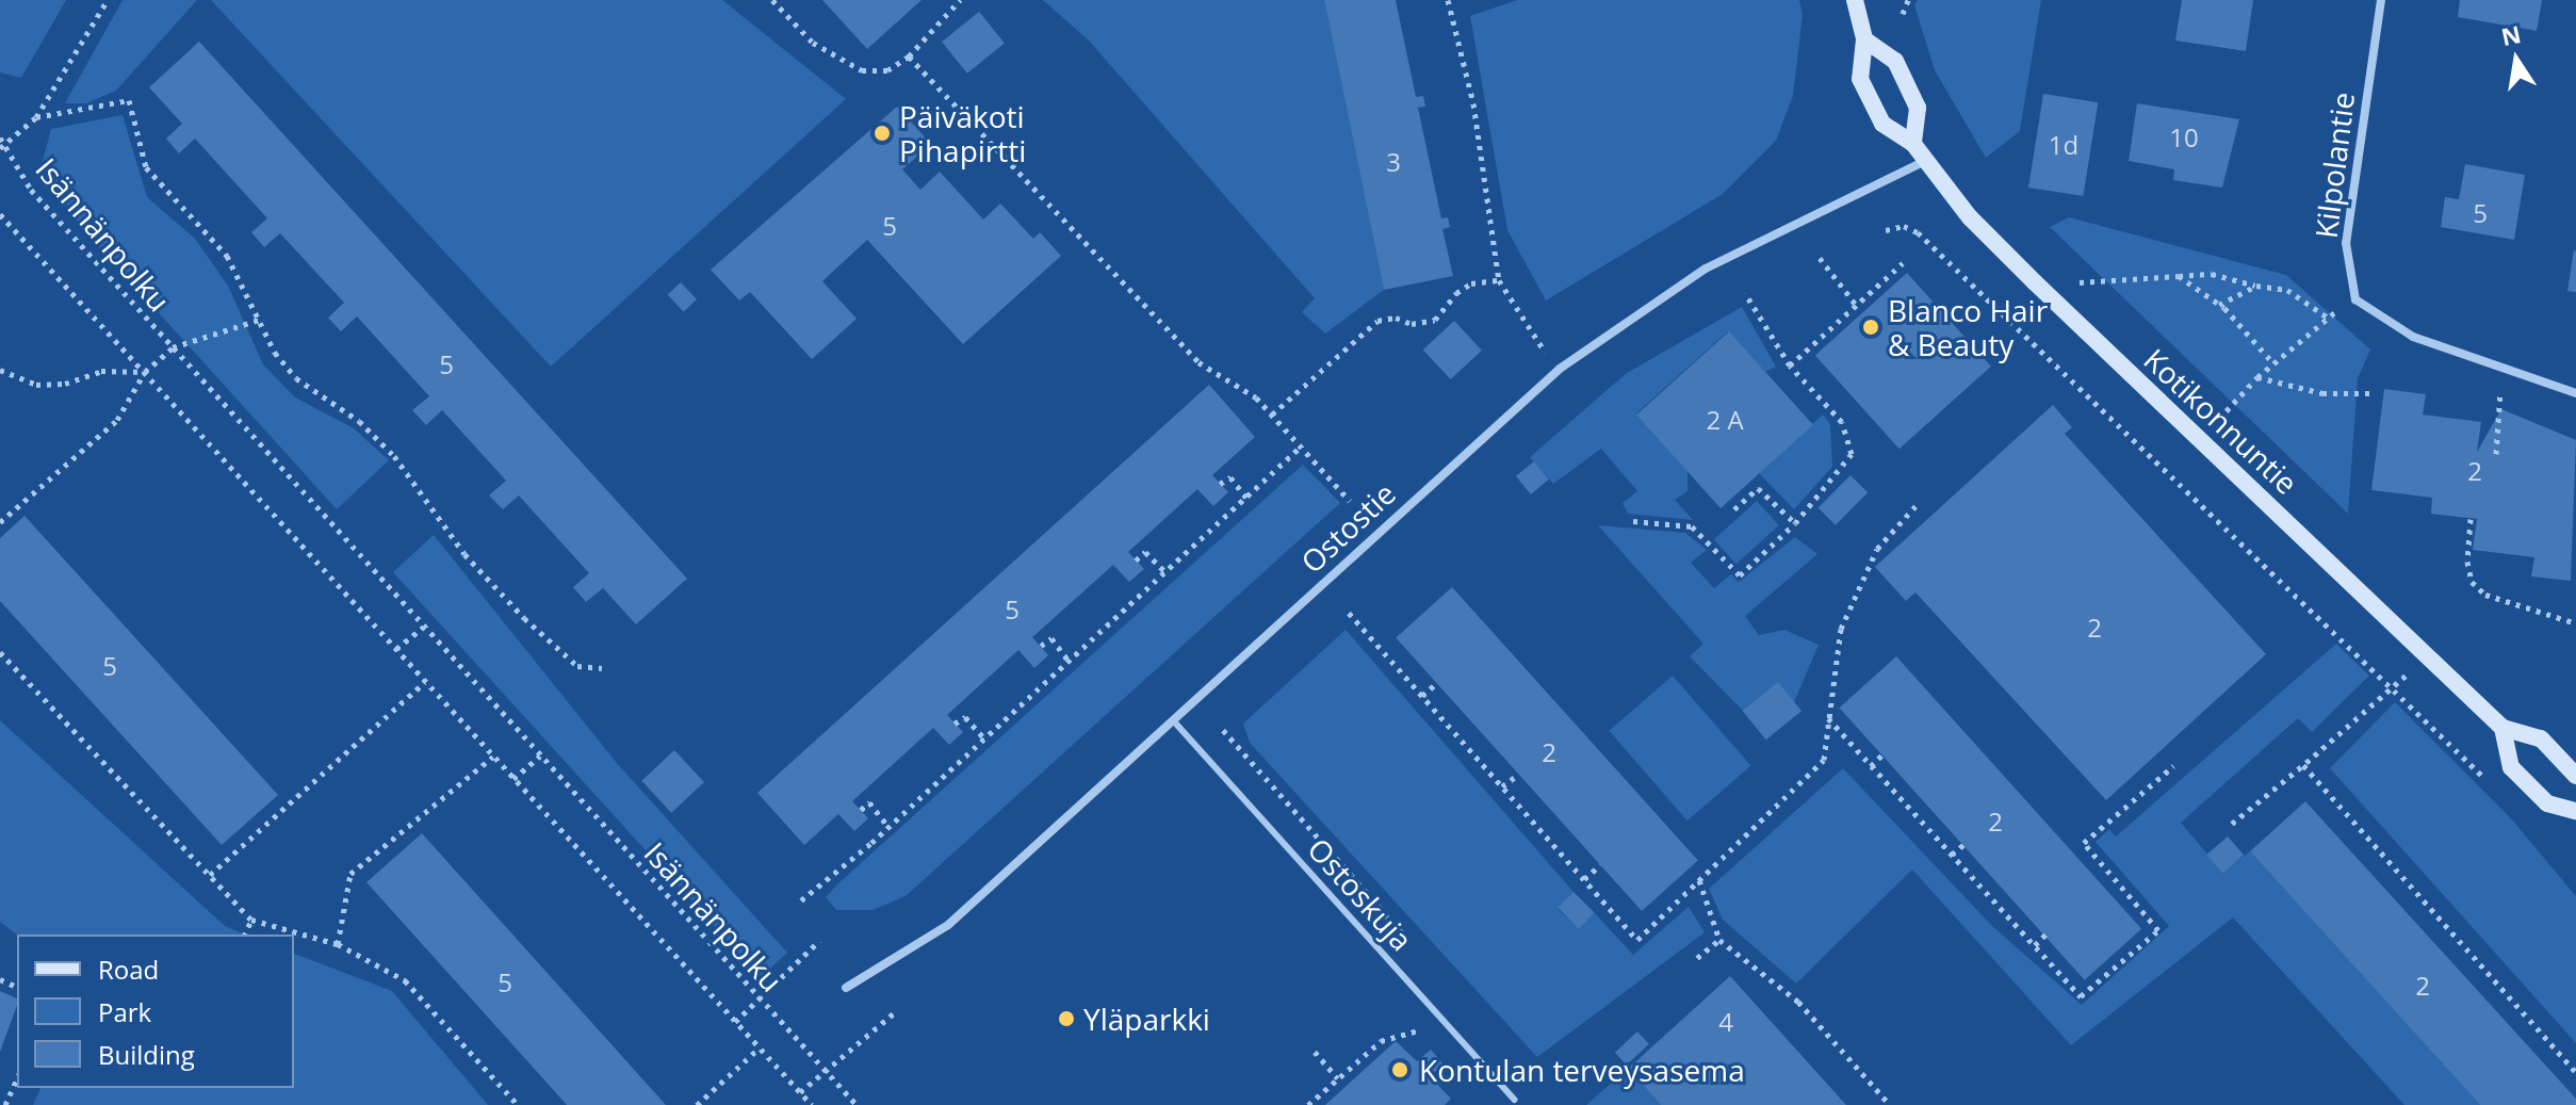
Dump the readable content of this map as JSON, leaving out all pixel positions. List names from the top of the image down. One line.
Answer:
{"streets":{"street":["Kilpolantie","Kotikonnuntie","Ostostie"],"lane":["Ostoskuja"],"path":["Isännänpolku"]},"crossings":[["Kotikonnuntie","Ostostie"],["Ostostie","Ostoskuja"]],"places":["Päiväkoti Pihapirtti","Blanco Hair & Beauty","Yläparkki","Kontulan terveysasema"],"house_numbers":["10","1d","3","5","5","5","2 A","2","5","2","5","2","2","5","2","4"],"legend":["Road","Park","Building"],"north":"top"}
